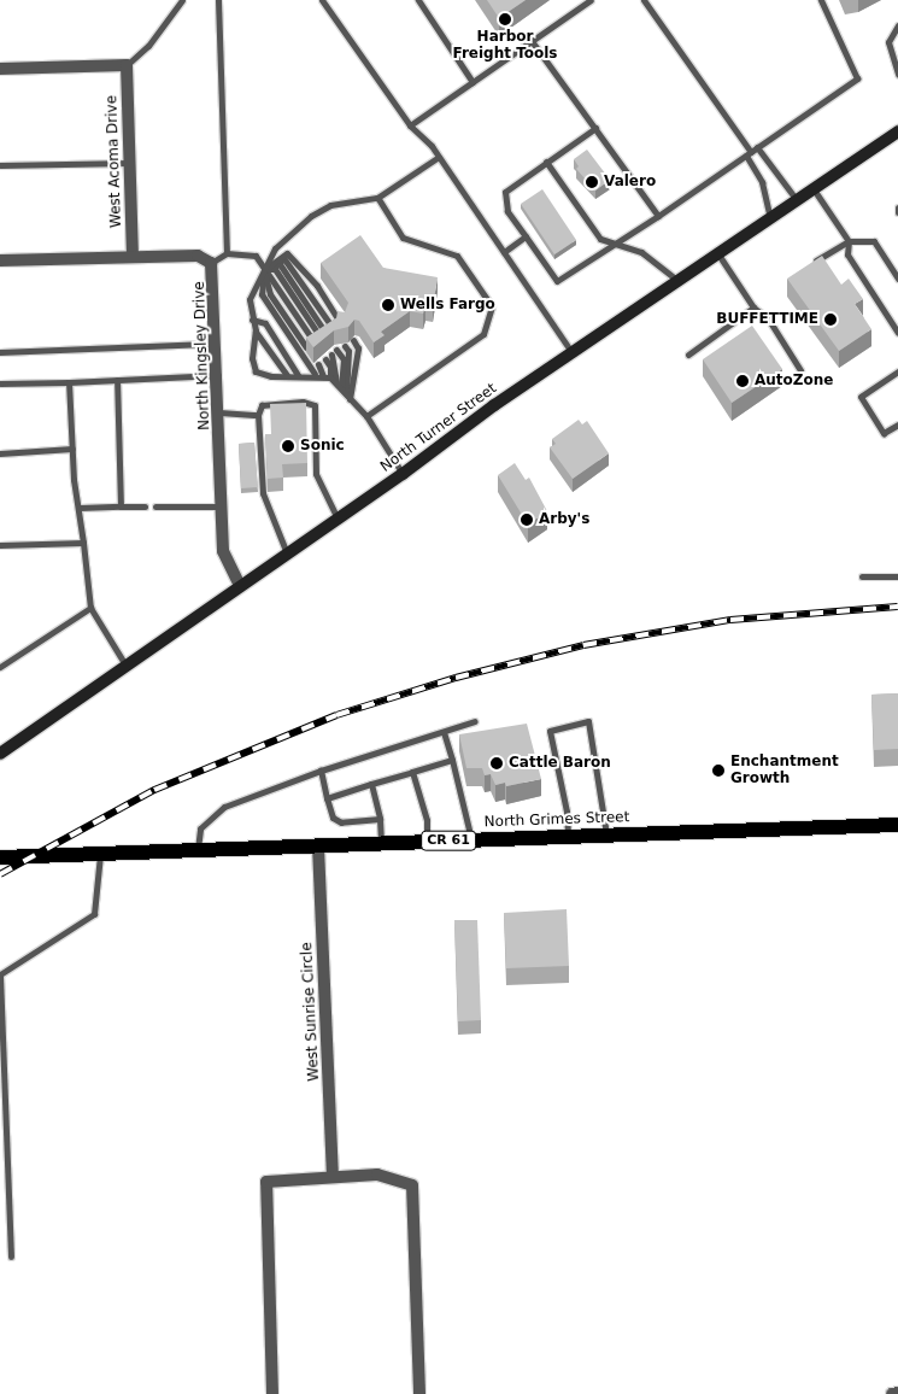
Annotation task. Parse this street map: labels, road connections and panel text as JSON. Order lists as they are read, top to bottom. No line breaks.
{"streets":{"main road":["North Turner Street","North Grimes Street","CR 61"],"street":["West Acoma Drive","North Kingsley Drive","West Sunrise Circle"]},"crossings":[["West Acoma Drive","North Kingsley Drive"],["North Kingsley Drive","North Turner Street"],["North Grimes Street","West Sunrise Circle"]],"places":["Harbor Freight Tools","Valero","Wells Fargo","BUFFETTIME","AutoZone","Sonic","Arby's","Cattle Baron","Enchantment Growth"]}
